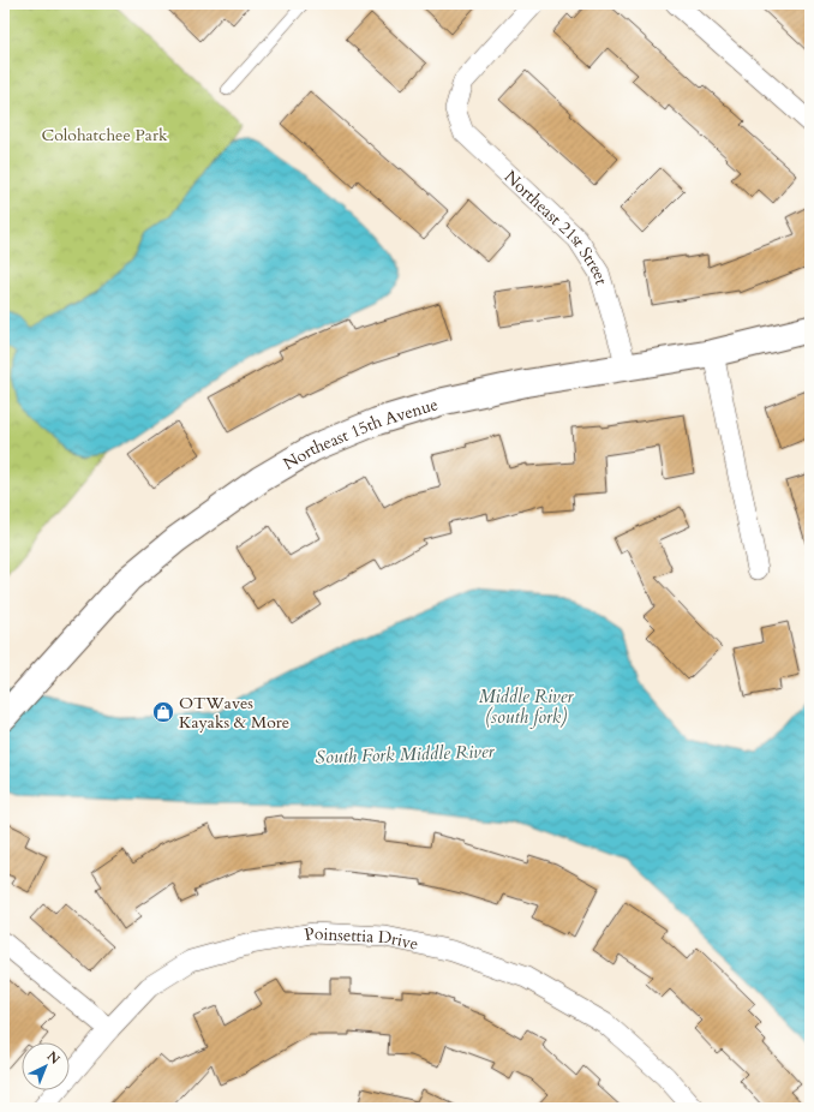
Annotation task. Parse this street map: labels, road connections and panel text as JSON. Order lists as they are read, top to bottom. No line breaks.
{"streets":{"street":["Northeast 21st Street","Northeast 15th Avenue","Poinsettia Drive"]},"crossings":[["Northeast 21st Street","Northeast 15th Avenue"]],"water":["Middle River (south fork)","South Fork Middle River"],"parks":["Colohatchee Park"],"places":{"shop":["OTWaves Kayaks & More"]},"north":"top right"}
